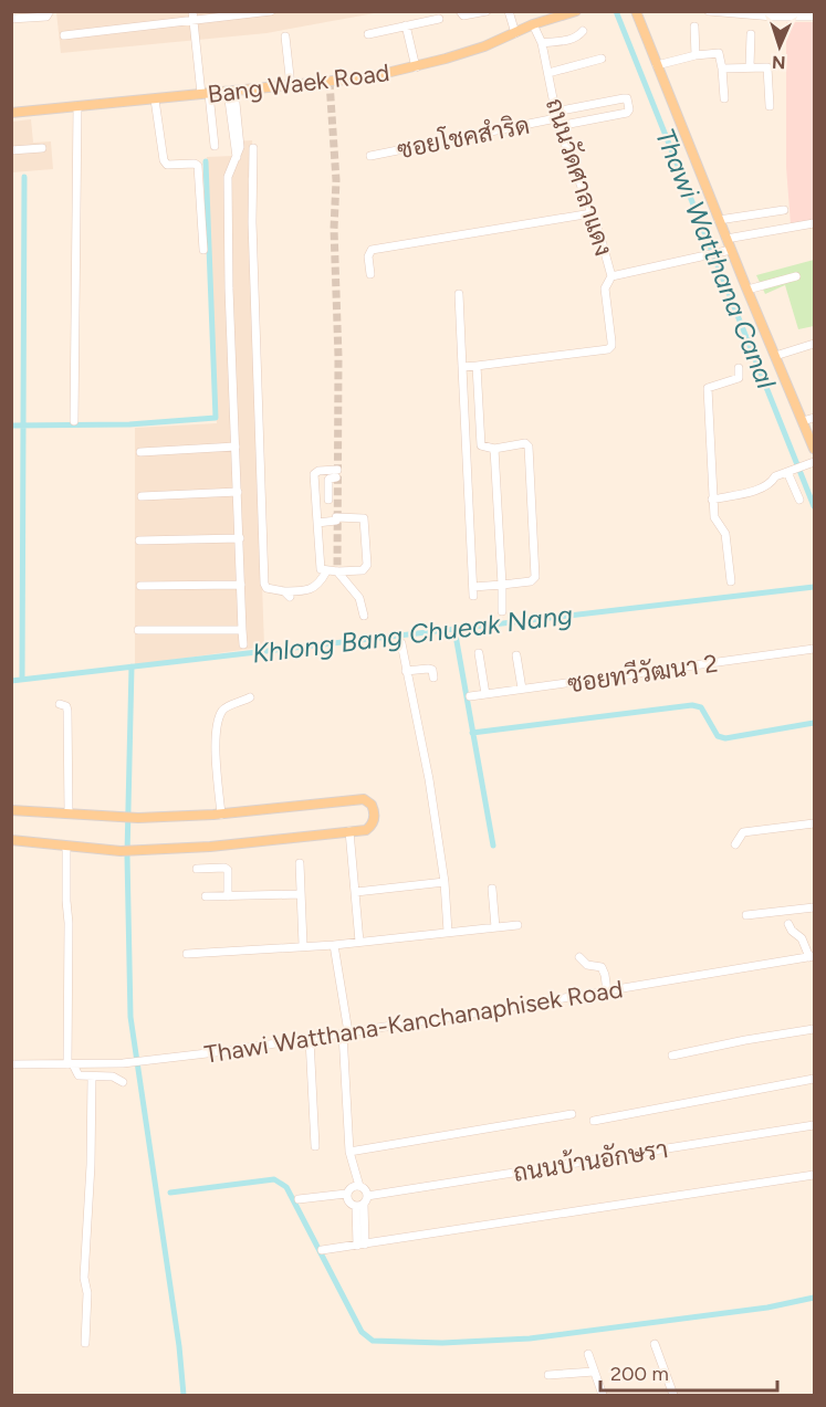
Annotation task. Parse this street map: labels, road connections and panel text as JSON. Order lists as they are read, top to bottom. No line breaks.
{"streets":{"main road":["Bang Waek Road"],"street":["ซอยโชคสำริด","ถนนวัดศาลาแดง","ซอยทวีวัฒนา 2","Thawi Watthana-Kanchanaphisek Road","ถนนบ้านอักษรา"]},"crossings":[["Bang Waek Road","ถนนวัดศาลาแดง"],["ซอยโชคสำริด","ถนนวัดศาลาแดง"]],"water":["Thawi Watthana Canal","Khlong Bang Chueak Nang"],"scale_bar":"200 m","north":"bottom"}
